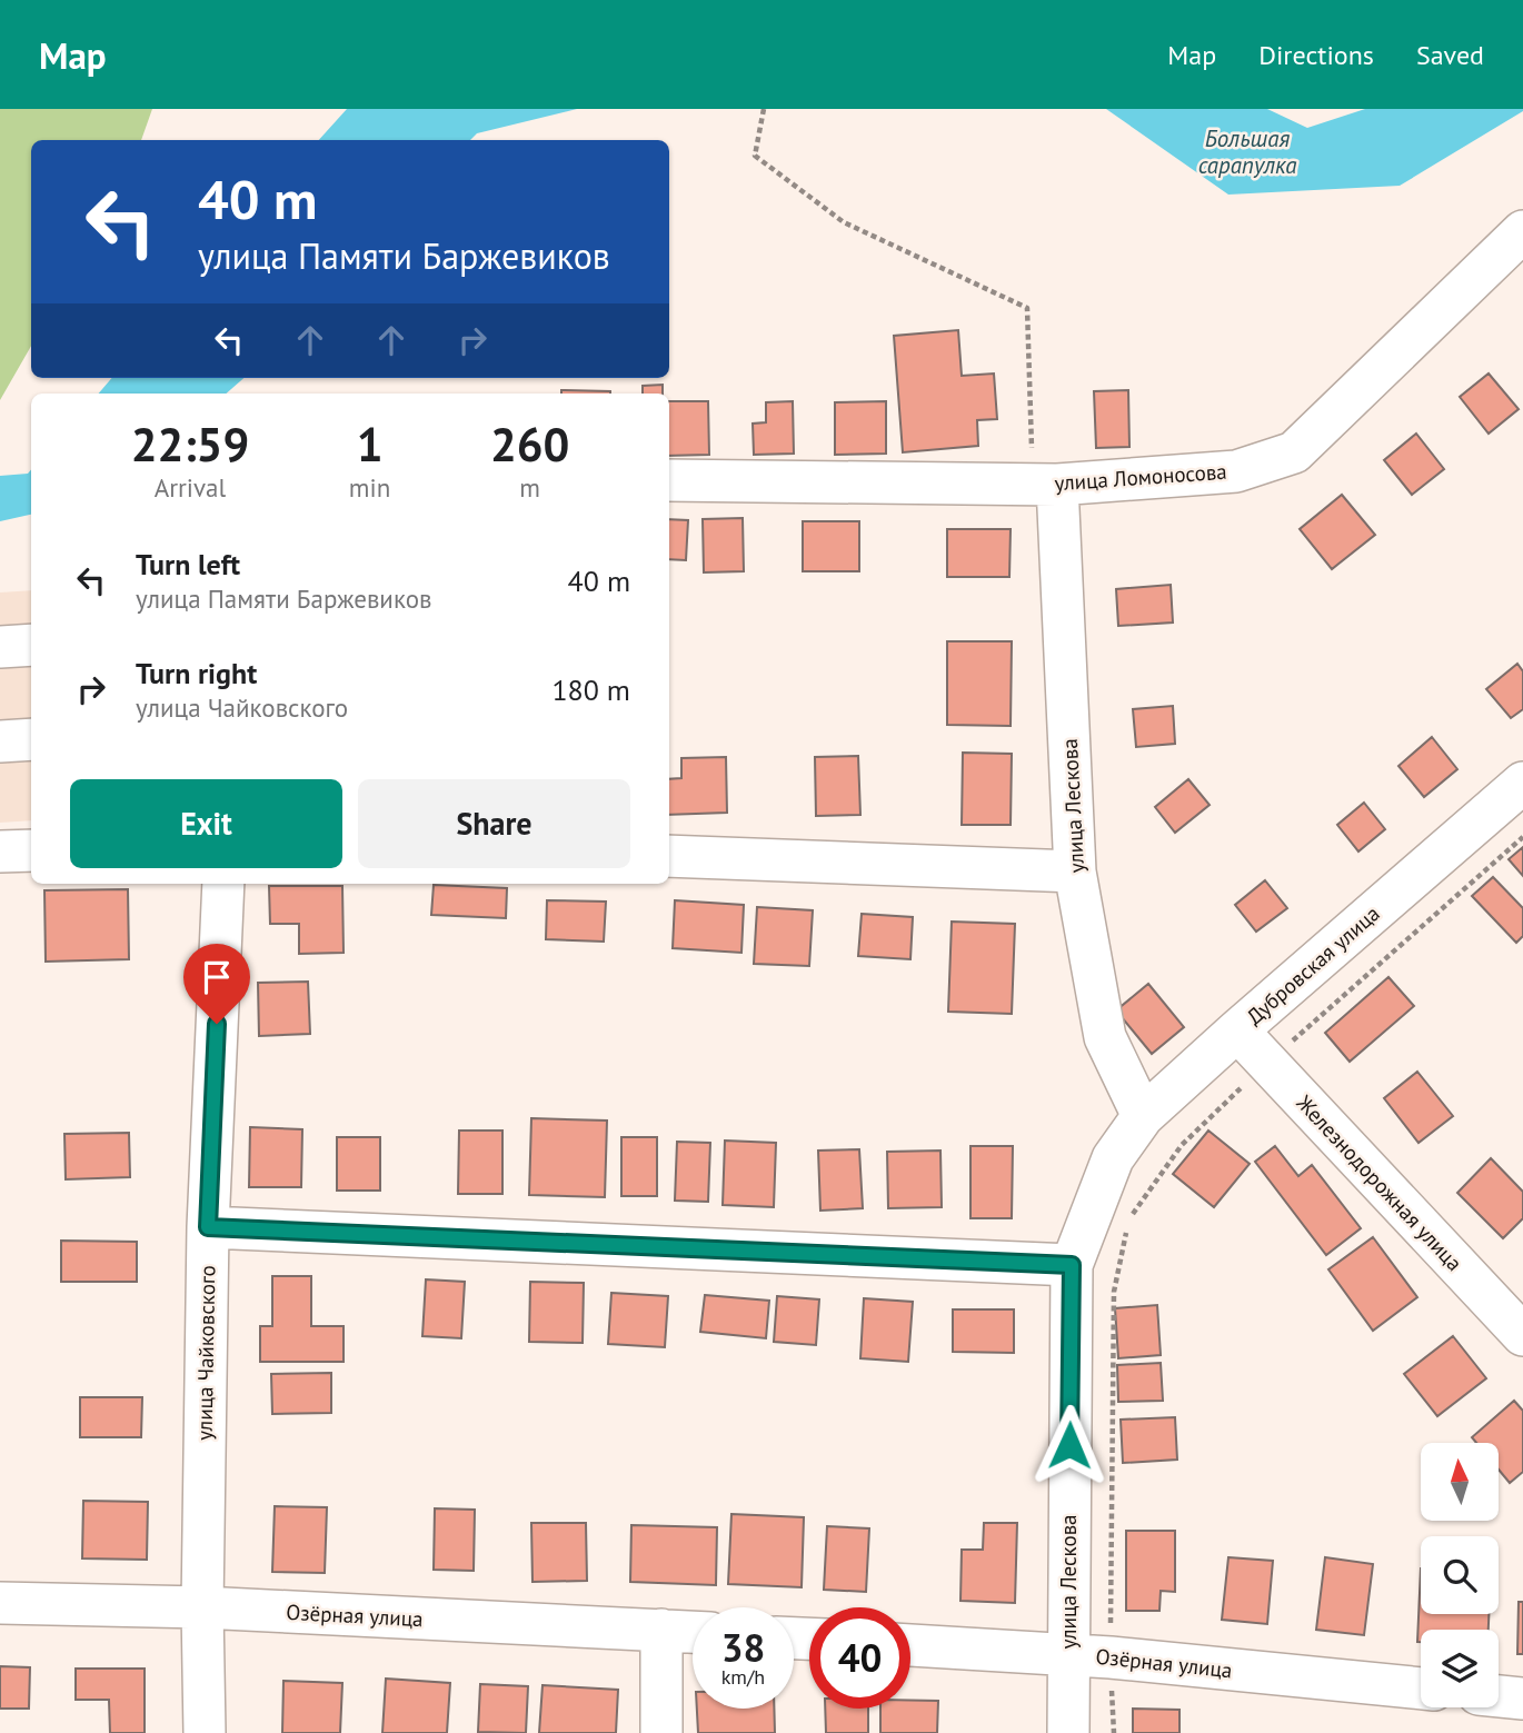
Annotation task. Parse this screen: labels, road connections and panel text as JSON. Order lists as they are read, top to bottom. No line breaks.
{"streets":{"street":["улица Ломоносова","улица Лескова","Дубровская улица","Железнодорожная улица","улица Чайковского","Озёрная улица"]},"crossings":[["улица Ломоносова","улица Лескова"],["улица Лескова","Дубровская улица"],["улица Лескова","Озёрная улица"],["Дубровская улица","Железнодорожная улица"],["улица Чайковского","Озёрная улица"]],"water":["Большая сарапулка"],"north":"top","page":{"header":"Map","nav":["Map","Directions","Saved"],"turn":["40 m","улица Памяти Баржевиков"],"eta":["22:59","Arrival","1","min","260","m"],"list":[{"name":"Turn left","note":"улица Памяти Баржевиков","value":"40 m"},{"name":"Turn right","note":"улица Чайковского","value":"180 m"}],"buttons":["Exit","Share"],"speed":"38 km/h","limit":"40"}}
